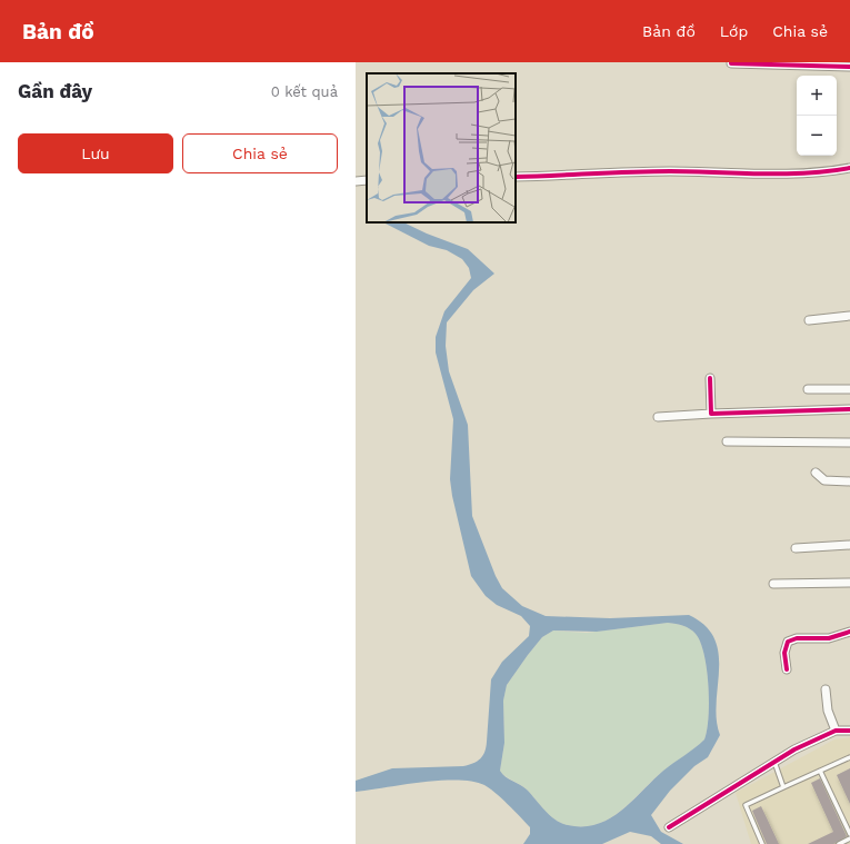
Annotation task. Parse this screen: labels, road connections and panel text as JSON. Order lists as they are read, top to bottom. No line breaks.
{"page":{"header":"Bản đồ","nav":["Bản đồ","Lớp","Chia sẻ"],"heading":["Gần đây","0 kết quả"],"map_buttons":["+","−"],"buttons":["Lưu","Chia sẻ"]}}
